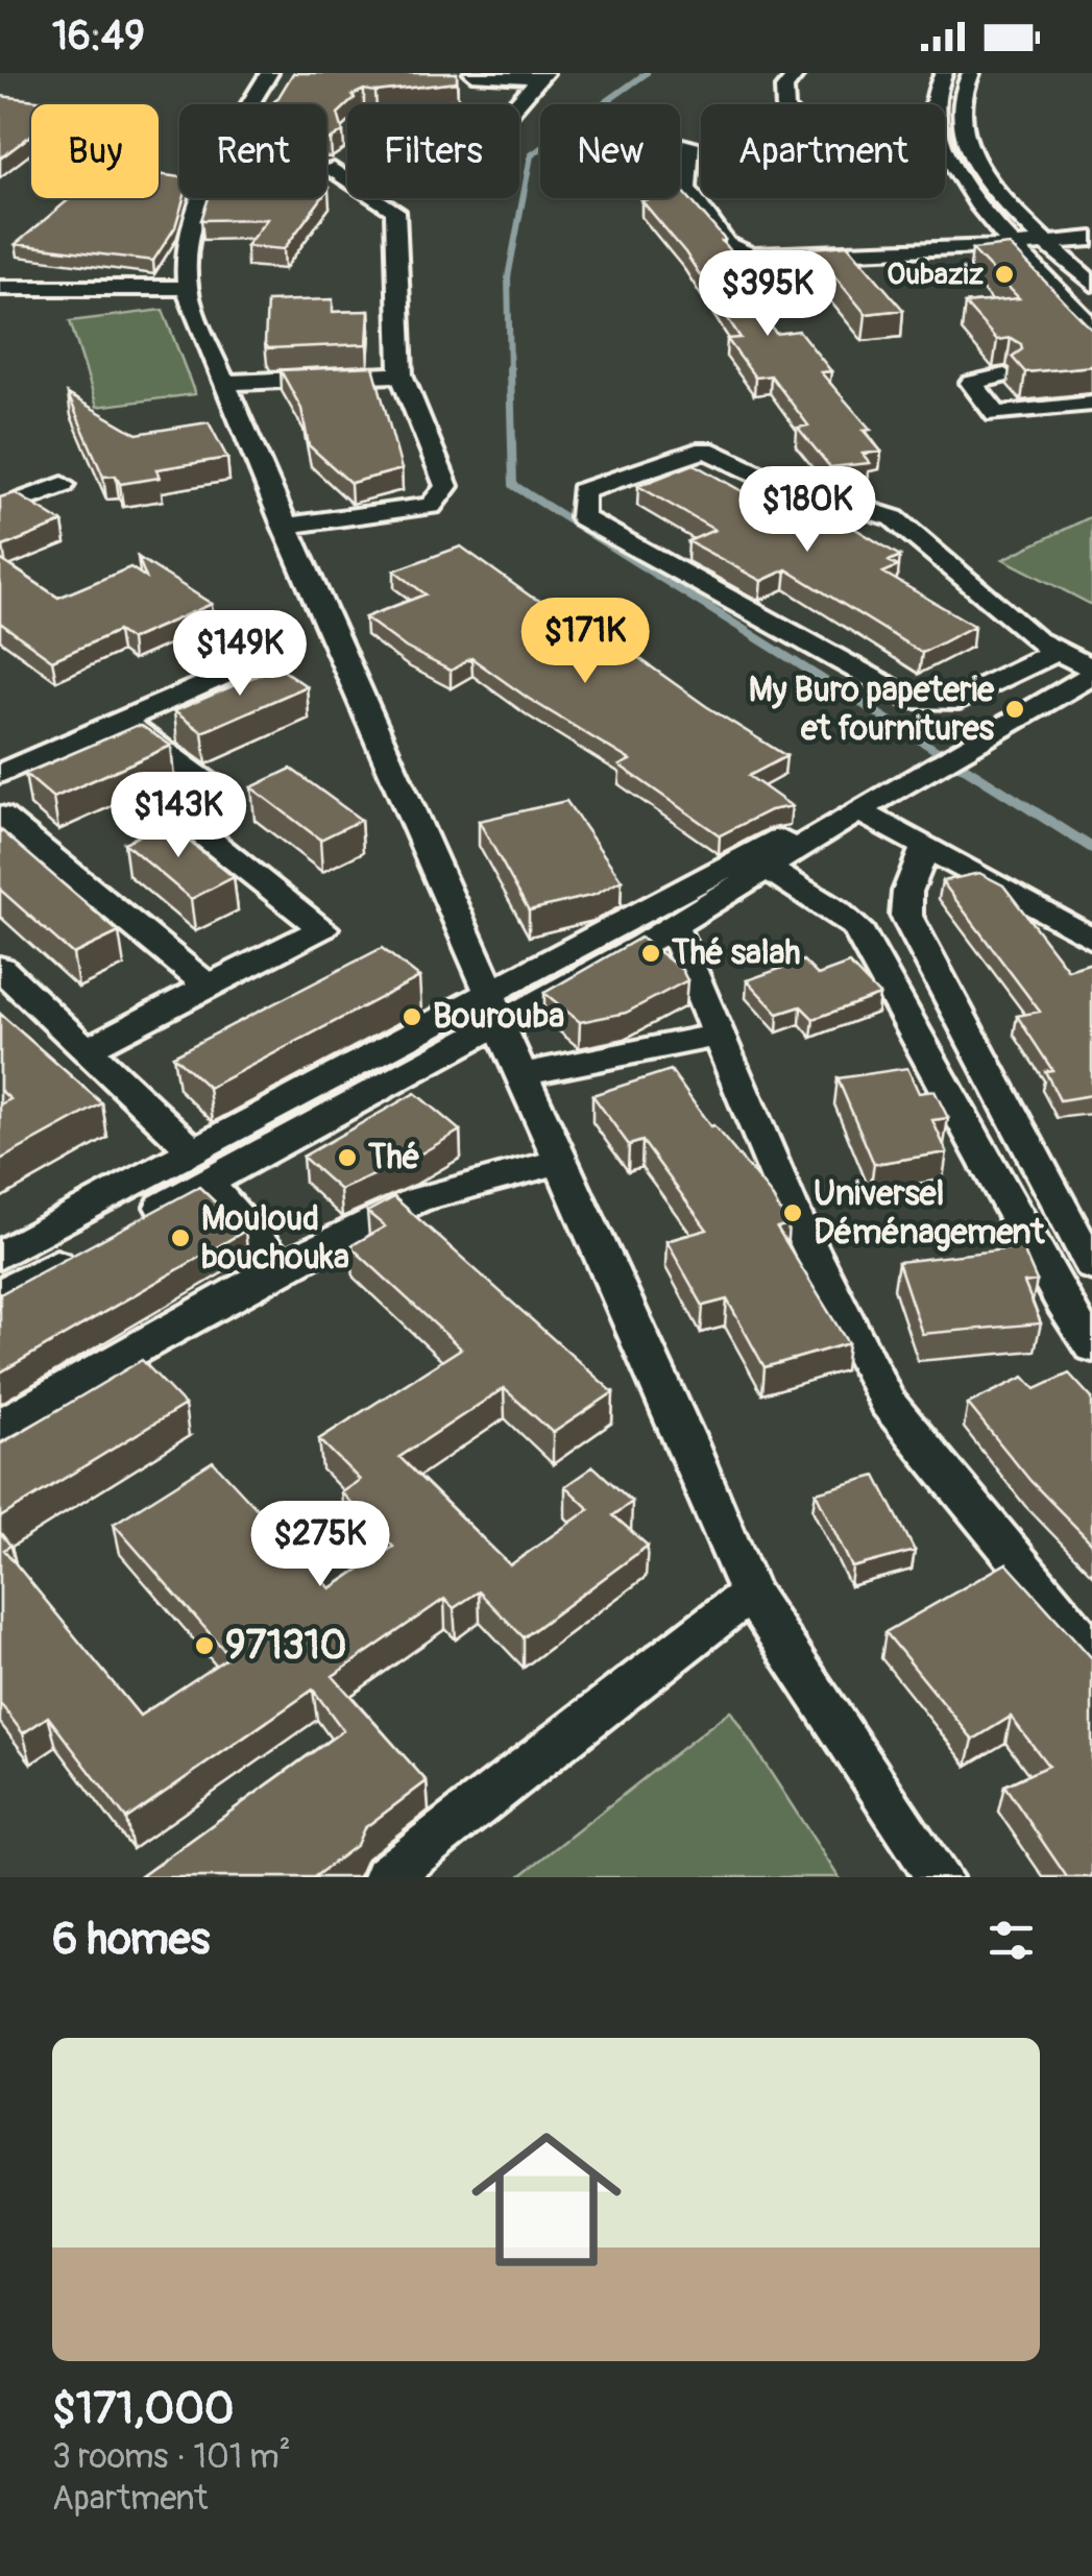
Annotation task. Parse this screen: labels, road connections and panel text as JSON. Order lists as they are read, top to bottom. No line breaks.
{"places":["Oubaziz","My Buro papeterie et fournitures","Thé salah","Bourouba","Thé","Universel Déménagement","Mouloud bouchouka","971310"],"page":{"status":"16:49","chip":["Buy","Rent","Filters","New","Apartment"],"price":["$395K","$180K","$171K","$149K","$143K","$275K"],"heading":"6 homes","list":[{"name":"$171,000","note":"3 rooms · 101 m² · Apartment"}]}}
